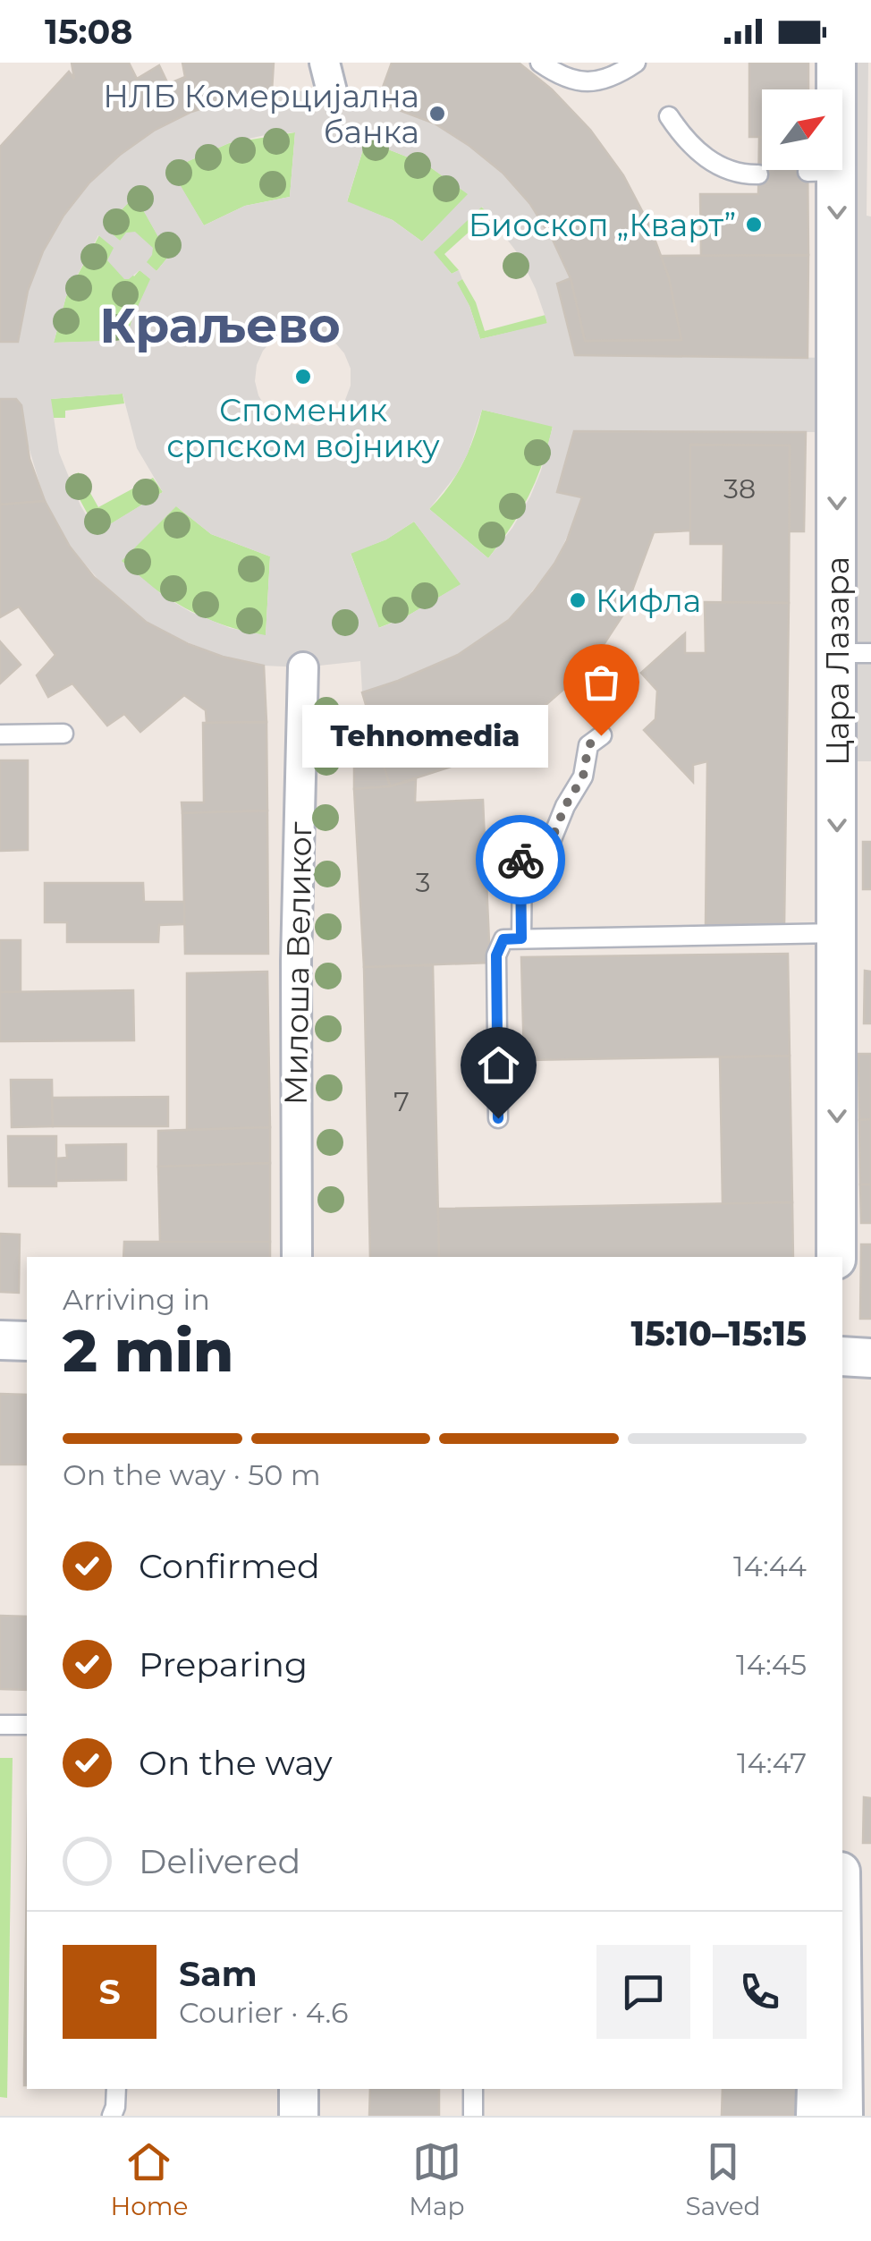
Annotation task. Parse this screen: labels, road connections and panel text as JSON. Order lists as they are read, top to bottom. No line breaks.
{"streets":{"street":["Цара Лазара","Милоша Великог"]},"one_way":["Цара Лазара"],"districts":["Краљево"],"places":["НЛБ Комерцијална банка","Биоскоп „Кварт”","Споменик српском војнику","Кифла","Tehnomedia"],"house_numbers":["38","3","7"],"north":"top right","page":{"status":"15:08","bubble":"Tehnomedia","heading":["2 min","Arriving in","15:10–15:15"],"panel":["Sam","Courier · 4.6"],"bar":"On the way · 50 m","list":[["Confirmed","14:44"],["Preparing","14:45"],["On the way","14:47"],"Delivered"],"round":"S","tabs":["Home","Map","Saved"]}}
